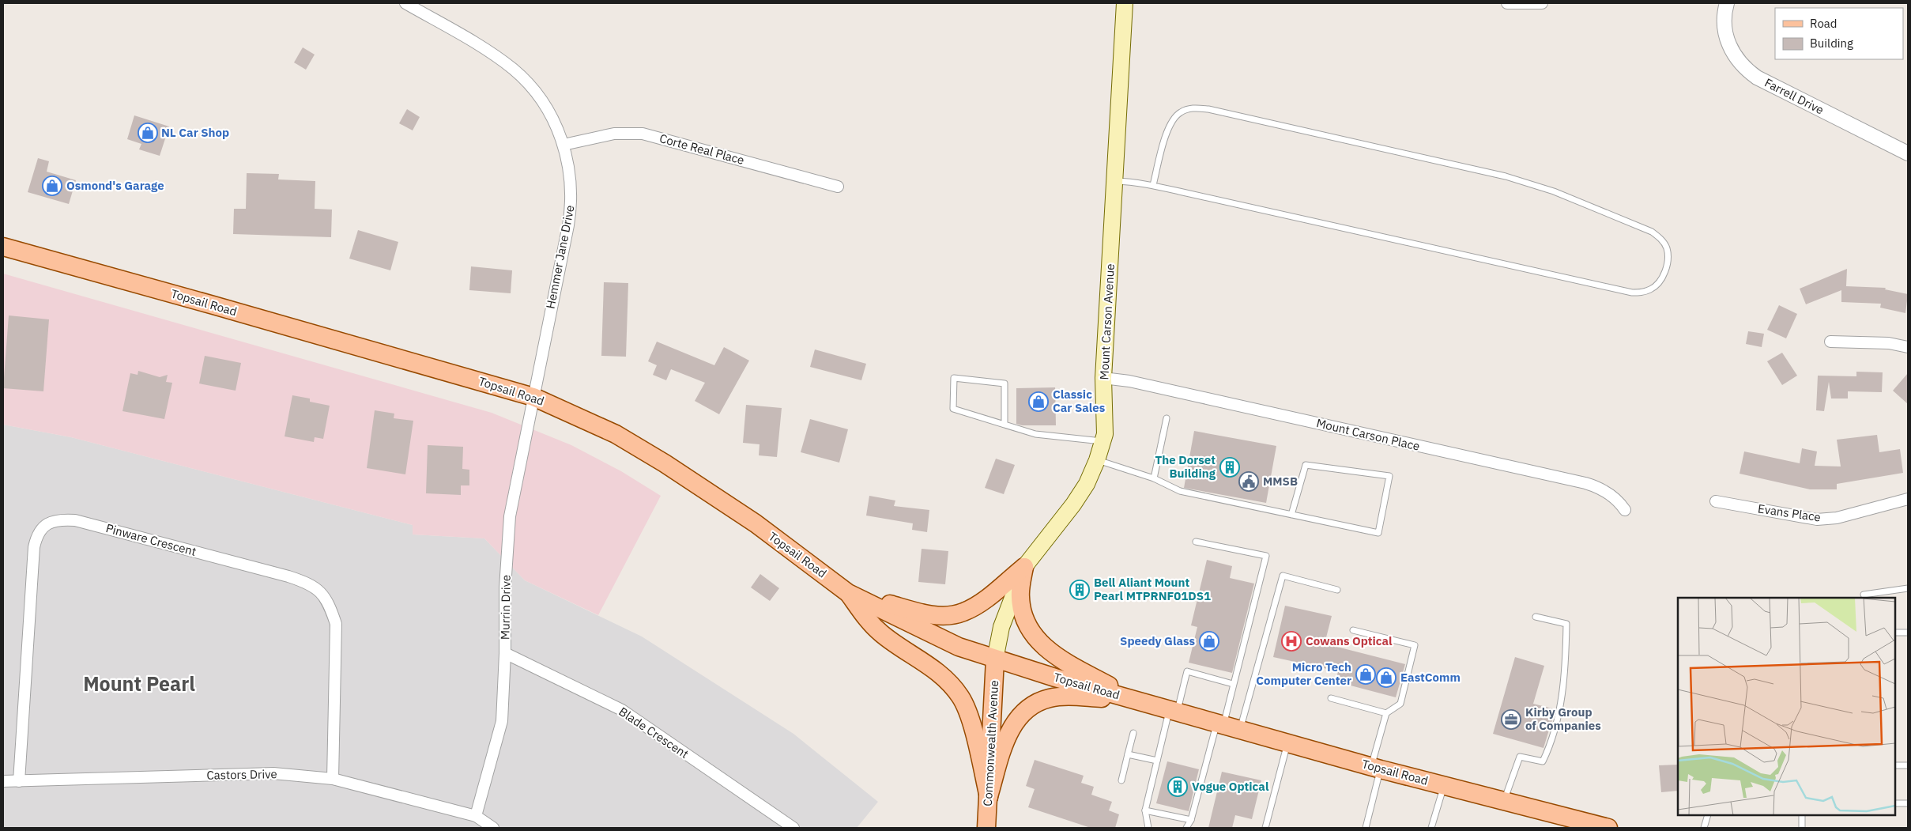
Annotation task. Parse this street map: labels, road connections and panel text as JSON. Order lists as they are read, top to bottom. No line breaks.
{"streets":{"main road":["Topsail Road","Mount Carson Avenue","Commonwealth Avenue"],"street":["Farrell Drive","Corte Real Place","Hemmer Jane Drive","Mount Carson Place","Evans Place","Pinware Crescent","Murrin Drive","Blade Crescent","Castors Drive"]},"crossings":[["Corte Real Place","Hemmer Jane Drive"],["Hemmer Jane Drive","Topsail Road"],["Hemmer Jane Drive","Murrin Drive"],["Topsail Road","Mount Carson Avenue"],["Topsail Road","Murrin Drive"],["Topsail Road","Commonwealth Avenue"],["Mount Carson Avenue","Mount Carson Place"],["Mount Carson Avenue","Commonwealth Avenue"],["Pinware Crescent","Castors Drive"],["Murrin Drive","Blade Crescent"],["Murrin Drive","Castors Drive"]],"districts":["Mount Pearl"],"places":{"shop":["NL Car Shop","Osmond's Garage","Classic Car Sales","Speedy Glass","Micro Tech Computer Center","EastComm"],"building":["The Dorset Building","Bell Aliant Mount Pearl MTPRNF01DS1","Vogue Optical"],"public building":["MMSB"],"hospital":["Cowans Optical"],"office":["Kirby Group of Companies"]},"legend":["Road","Building"]}
